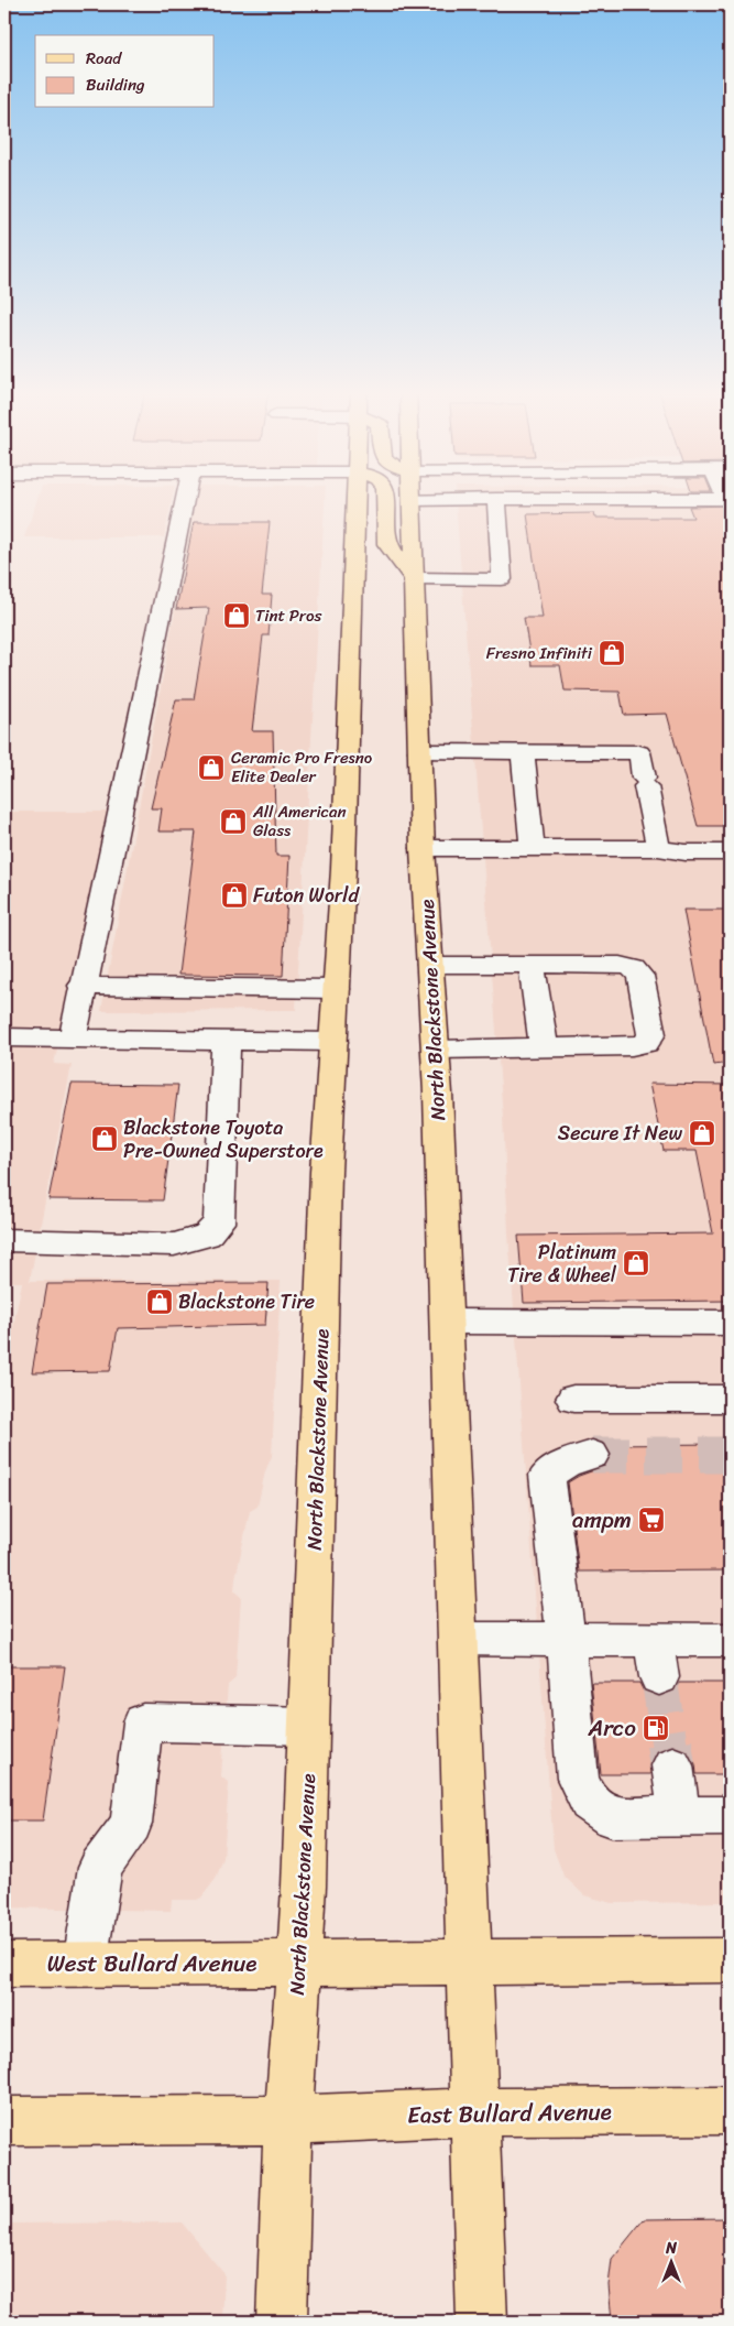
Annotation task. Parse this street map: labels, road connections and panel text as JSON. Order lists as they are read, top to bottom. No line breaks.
{"streets":{"main road":["North Blackstone Avenue","West Bullard Avenue","East Bullard Avenue"]},"crossings":[["North Blackstone Avenue","West Bullard Avenue"],["North Blackstone Avenue","East Bullard Avenue"]],"places":{"shop":["Tint Pros","Fresno Infiniti","Ceramic Pro Fresno Elite Dealer","All American Glass","Futon World","Secure It New","Blackstone Toyota Pre-Owned Superstore","Platinum Tire & Wheel","Blackstone Tire"],"supermarket":["ampm"],"fuel station":["Arco"]},"legend":["Road","Building"],"north":"top"}
